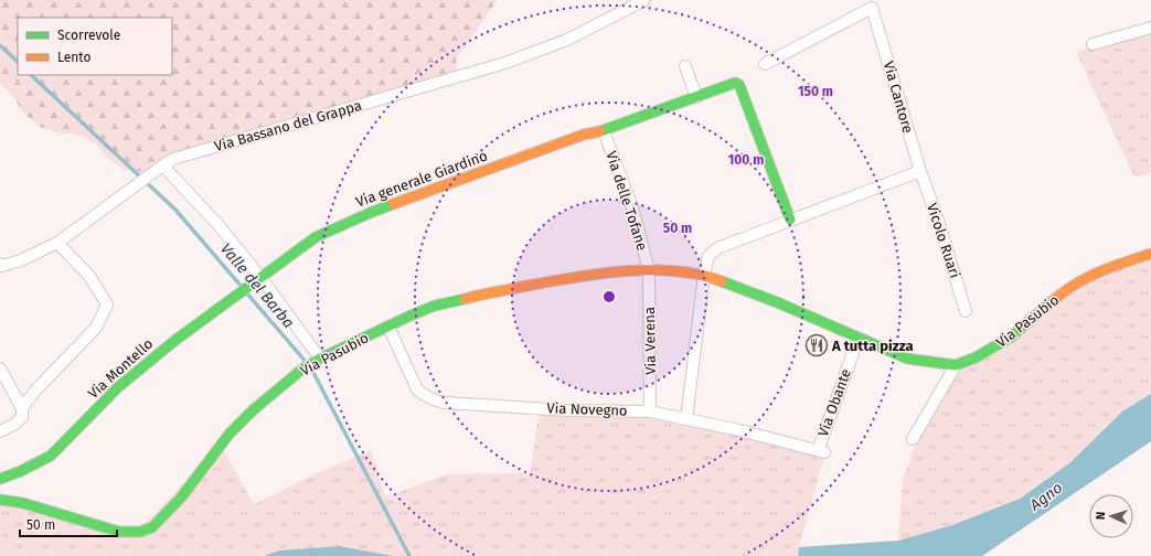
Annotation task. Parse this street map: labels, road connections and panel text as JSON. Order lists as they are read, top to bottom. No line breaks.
{"streets":{"main road":["Via generale Giardino","Via Pasubio","Via Montello"],"street":["Via Cantore","Via Bassano del Grappa","Via delle Tofane","Vicolo Ruari","Via Verena","Via Obante","Via Novegno"]},"crossings":[["Via Cantore","Vicolo Ruari"],["Via generale Giardino","Via delle Tofane"],["Via generale Giardino","Via Montello"],["Via delle Tofane","Via Pasubio"],["Via delle Tofane","Via Verena"],["Via Pasubio","Via Verena"],["Via Pasubio","Via Obante"],["Via Pasubio","Via Novegno"],["Via Verena","Via Novegno"],["Via Obante","Via Novegno"]],"water":["Valle del Barba","Agno"],"places":{"restaurant":["A tutta pizza"]},"legend":["Scorrevole","Lento"],"scale_bar":"50 m","north":"left","rings":["150 m","100 m","50 m"]}
